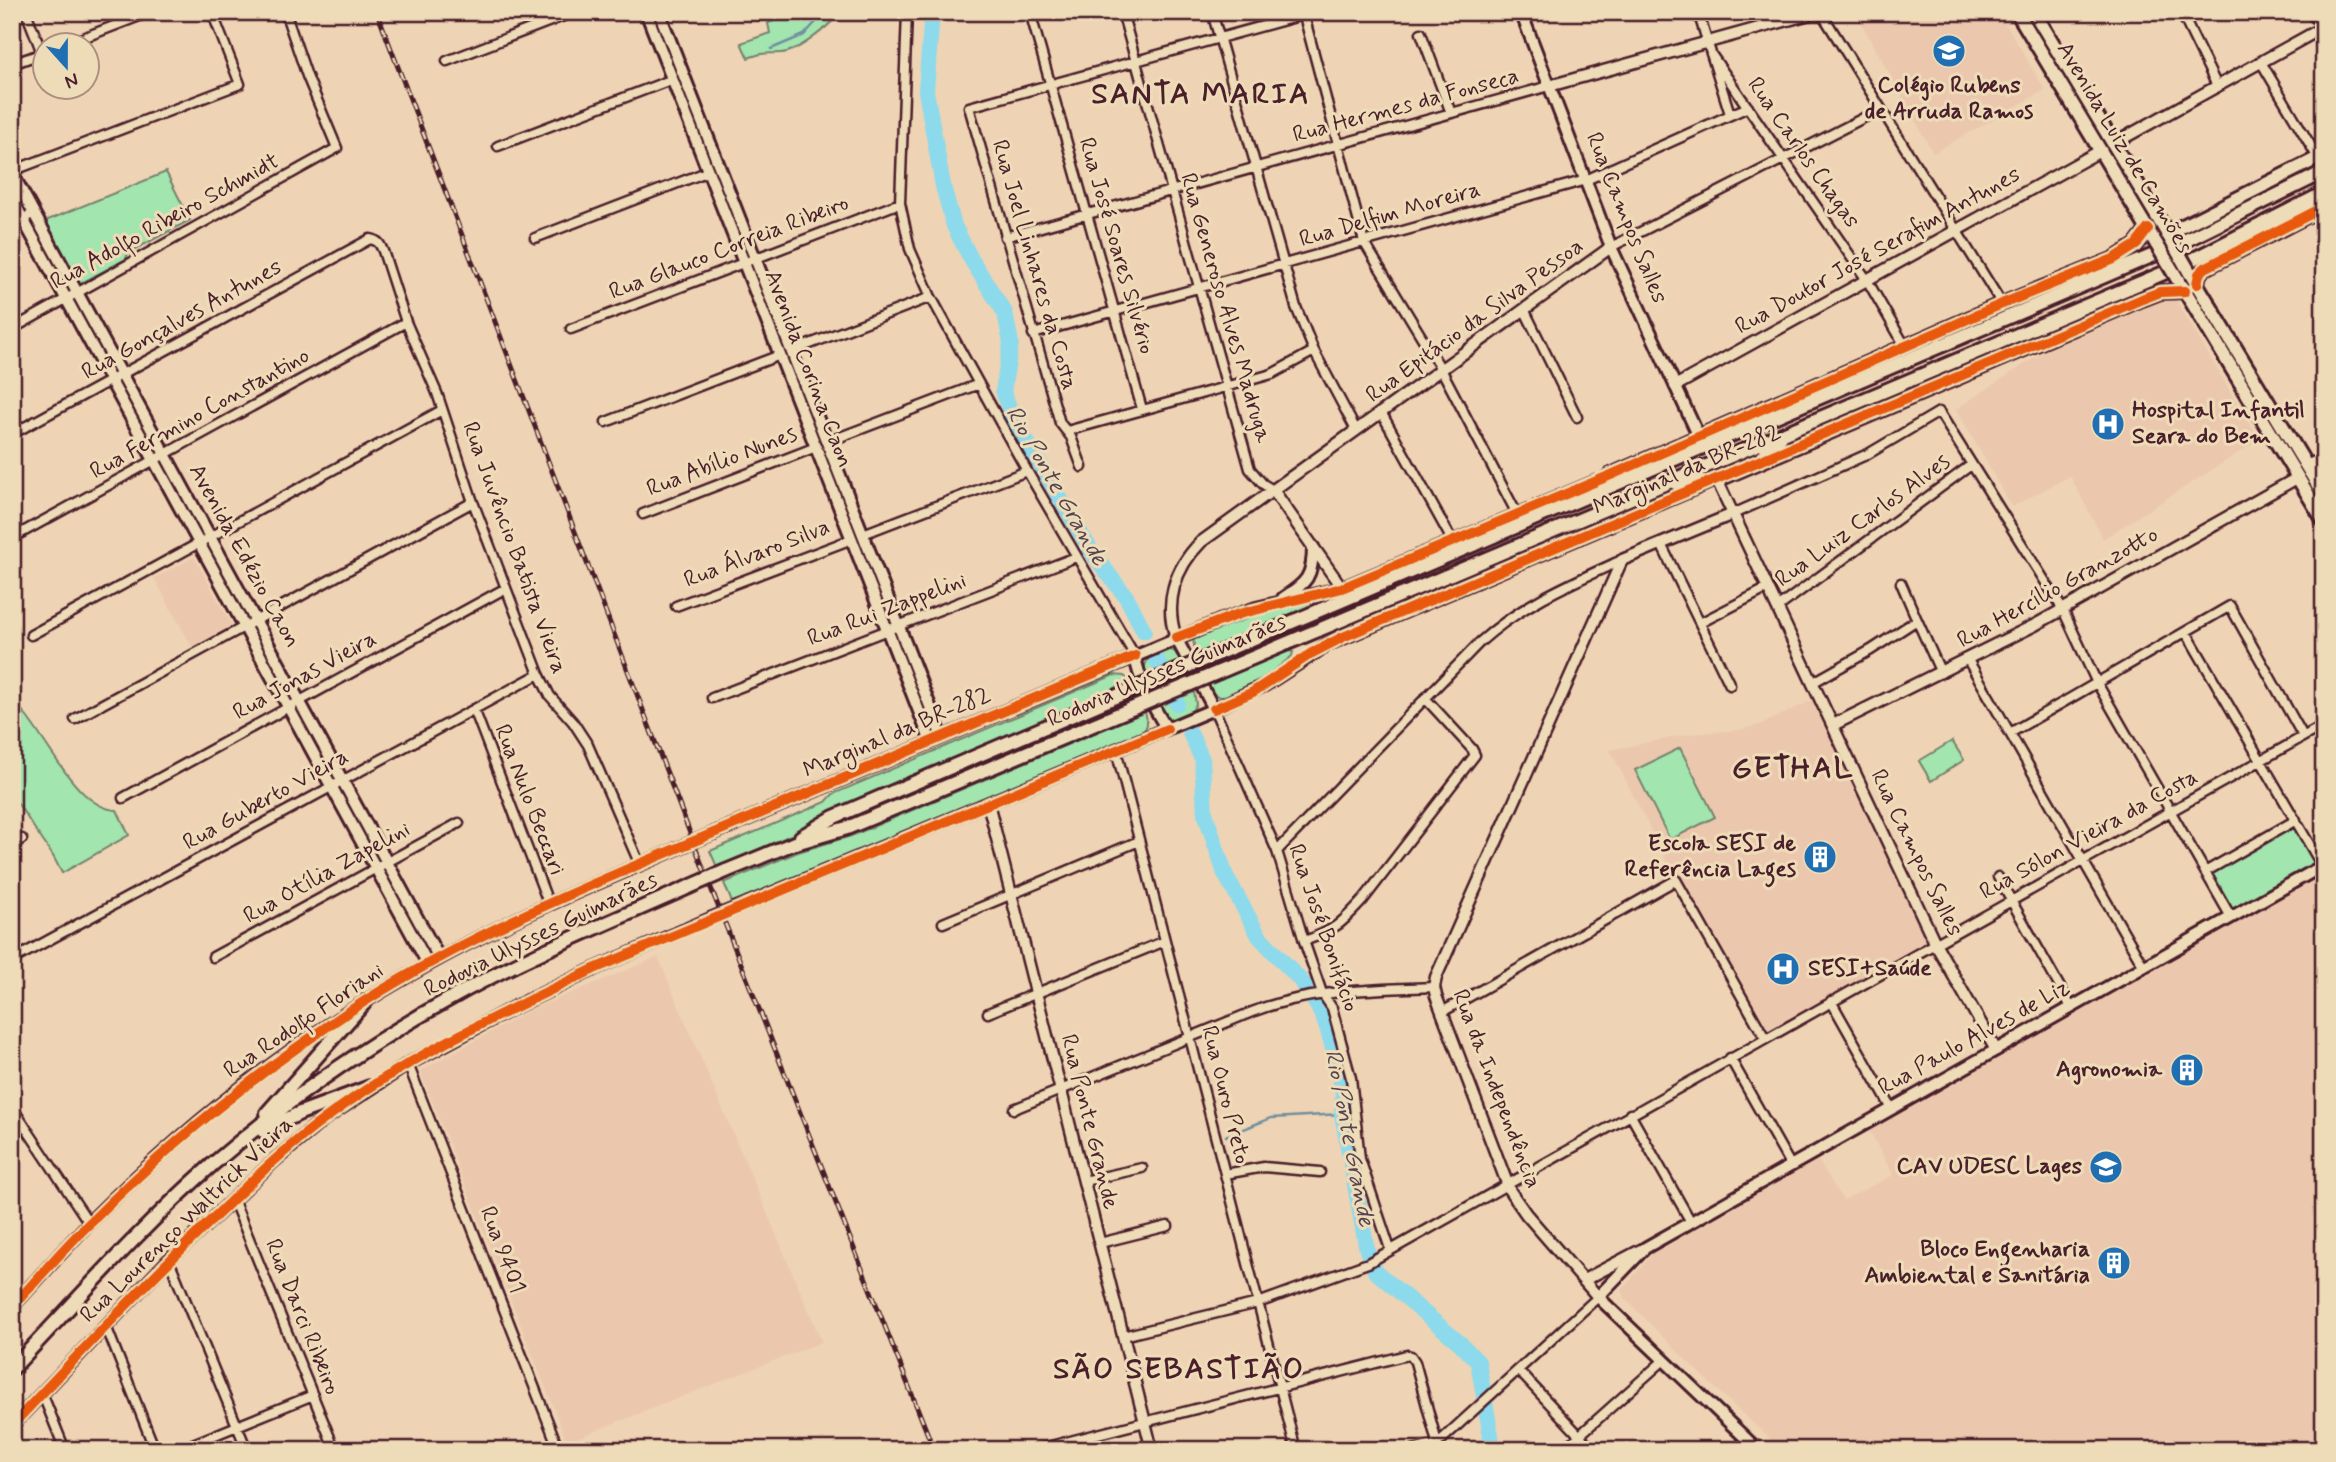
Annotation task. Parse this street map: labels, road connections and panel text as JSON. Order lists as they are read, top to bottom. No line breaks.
{"streets":{"main road":["Avenida Luiz de Camões","Rua Campos Salles","Avenida Corina Caon","Marginal da BR-282","Avenida Edézio Caon","Rodovia Ulysses Guimarães","Rua Rodolfo Floriani","Rua Paulo Alves de Liz","Rua da Independência","Rua Lourenço Waltrick Vieira"],"street":["Rua Hermes da Fonseca","Rua Carlos Chagas","Rua Delfim Moreira","Rua Adolfo Ribeiro Schmidt","Rua José Soares Silvério","Rua Glauco Correia Ribeiro","Rua Doutor José Serafim Antunes","Rua Joel Linhares da Costa","Rua Generoso Alves Madruga","Rua Gonçalves Antunes","Rua Epitácio da Silva Pessoa","Rua Fermino Constantino","Rua Abílio Nunes","Rua Luiz Carlos Alves","Rua Juvêncio Batista Vieira","Rua Álvaro Silva","Rua Hercílio Granzotto","Rua Rui Zappelini","Rua Jonas Vieira","Rua Guberto Vieira","Rua Nulo Beccari","Rua Sólon Vieira da Costa","Rua Otília Zapelini","Rua José Bonifácio","Rua Ouro Preto","Rua Ponte Grande","Rua 9401","Rua Darci Ribeiro"]},"crossings":[["Rua Hermes da Fonseca","Rua Campos Salles"],["Rua Hermes da Fonseca","Rua José Soares Silvério"],["Rua Hermes da Fonseca","Rua Joel Linhares da Costa"],["Rua Hermes da Fonseca","Rua Generoso Alves Madruga"],["Avenida Luiz de Camões","Rua Doutor José Serafim Antunes"],["Avenida Luiz de Camões","Marginal da BR-282"],["Avenida Luiz de Camões","Rua Hercílio Granzotto"],["Rua Carlos Chagas","Rua Delfim Moreira"],["Rua Carlos Chagas","Rua Doutor José Serafim Antunes"],["Rua Carlos Chagas","Rua Epitácio da Silva Pessoa"],["Rua Carlos Chagas","Marginal da BR-282"],["Rua Delfim Moreira","Rua Campos Salles"],["Rua Delfim Moreira","Rua José Soares Silvério"],["Rua Delfim Moreira","Rua Joel Linhares da Costa"],["Rua Delfim Moreira","Rua Generoso Alves Madruga"],["Rua Campos Salles","Rua Doutor José Serafim Antunes"],["Rua Campos Salles","Rua Epitácio da Silva Pessoa"],["Rua Campos Salles","Marginal da BR-282"],["Rua Campos Salles","Rua Luiz Carlos Alves"],["Rua Campos Salles","Rua Hercílio Granzotto"],["Rua Campos Salles","Rua Sólon Vieira da Costa"],["Rua Campos Salles","Rua Paulo Alves de Liz"],["Rua Adolfo Ribeiro Schmidt","Avenida Edézio Caon"],["Rua José Soares Silvério","Rua Joel Linhares da Costa"],["Rua Glauco Correia Ribeiro","Avenida Corina Caon"],["Rua Generoso Alves Madruga","Rua Epitácio da Silva Pessoa"],["Rua Generoso Alves Madruga","Marginal da BR-282"],["Rua Gonçalves Antunes","Rua Juvêncio Batista Vieira"],["Rua Gonçalves Antunes","Avenida Edézio Caon"],["Rua Epitácio da Silva Pessoa","Marginal da BR-282"],["Avenida Corina Caon","Rua Abílio Nunes"],["Avenida Corina Caon","Marginal da BR-282"],["Avenida Corina Caon","Rua Álvaro Silva"],["Avenida Corina Caon","Rua Rui Zappelini"],["Rua Fermino Constantino","Rua Juvêncio Batista Vieira"],["Rua Fermino Constantino","Avenida Edézio Caon"],["Marginal da BR-282","Rua José Bonifácio"],["Marginal da BR-282","Rua Rodolfo Floriani"],["Marginal da BR-282","Rua Ouro Preto"],["Marginal da BR-282","Rua Ponte Grande"],["Marginal da BR-282","Rua Lourenço Waltrick Vieira"],["Rua Juvêncio Batista Vieira","Rua Jonas Vieira"],["Rua Juvêncio Batista Vieira","Rua Guberto Vieira"],["Rua Juvêncio Batista Vieira","Rua Rodolfo Floriani"],["Avenida Edézio Caon","Rua Jonas Vieira"],["Avenida Edézio Caon","Rua Guberto Vieira"],["Avenida Edézio Caon","Rua Otília Zapelini"],["Avenida Edézio Caon","Rua Rodolfo Floriani"],["Rua Guberto Vieira","Rua Nulo Beccari"],["Rua Nulo Beccari","Rua Rodolfo Floriani"],["Rua Sólon Vieira da Costa","Rua José Bonifácio"],["Rua Sólon Vieira da Costa","Rua da Independência"],["Rua Sólon Vieira da Costa","Rua Ouro Preto"],["Rua Sólon Vieira da Costa","Rua Ponte Grande"],["Rua Paulo Alves de Liz","Rua da Independência"],["Rua Lourenço Waltrick Vieira","Rua 9401"],["Rua Lourenço Waltrick Vieira","Rua Darci Ribeiro"]],"districts":["SANTA MARIA","GETHAL","SÃO SEBASTIÃO"],"water":["Rio Ponte Grande"],"places":{"school or university":["Colégio Rubens de Arruda Ramos","CAV UDESC Lages"],"hospital":["Hospital Infantil Seara do Bem","SESI+Saúde"],"building":["Escola SESI de Referência Lages","Agronomia","Bloco Engenharia Ambiental e Sanitária"]},"north":"bottom"}
